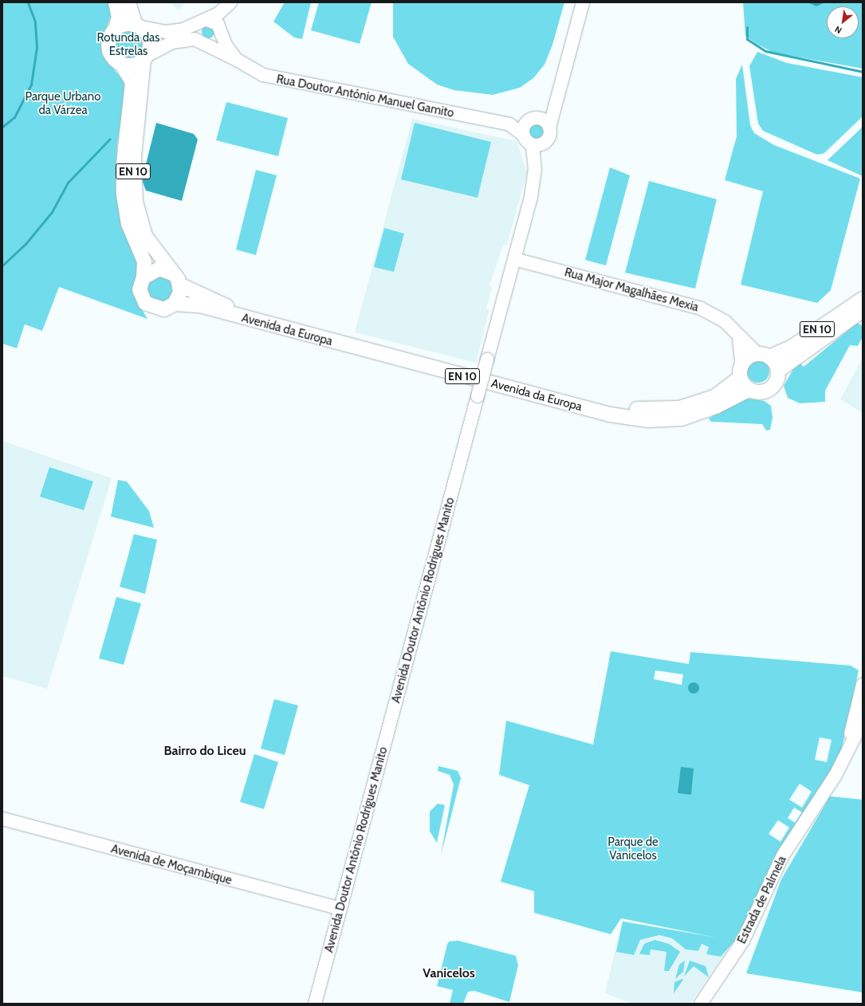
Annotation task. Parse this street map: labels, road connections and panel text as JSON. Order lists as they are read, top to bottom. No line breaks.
{"streets":{"main road":["EN 10","Avenida da Europa"],"street":["Rua Doutor António Manuel Gamito","Rua Major Magalhães Mexia","Avenida Doutor António Rodrigues Manito","Avenida de Moçambique","Estrada de Palmela"]},"crossings":[["Rua Doutor António Manuel Gamito","Avenida Doutor António Rodrigues Manito"],["EN 10","Rua Major Magalhães Mexia"],["EN 10","Avenida da Europa"],["Rua Major Magalhães Mexia","Avenida da Europa"],["Rua Major Magalhães Mexia","Avenida Doutor António Rodrigues Manito"],["Avenida Doutor António Rodrigues Manito","Avenida de Moçambique"]],"districts":["Bairro do Liceu","Vanicelos"],"parks":["Rotunda das Estrelas","Parque Urbano da Várzea","Parque de Vanicelos"],"north":"bottom left"}
